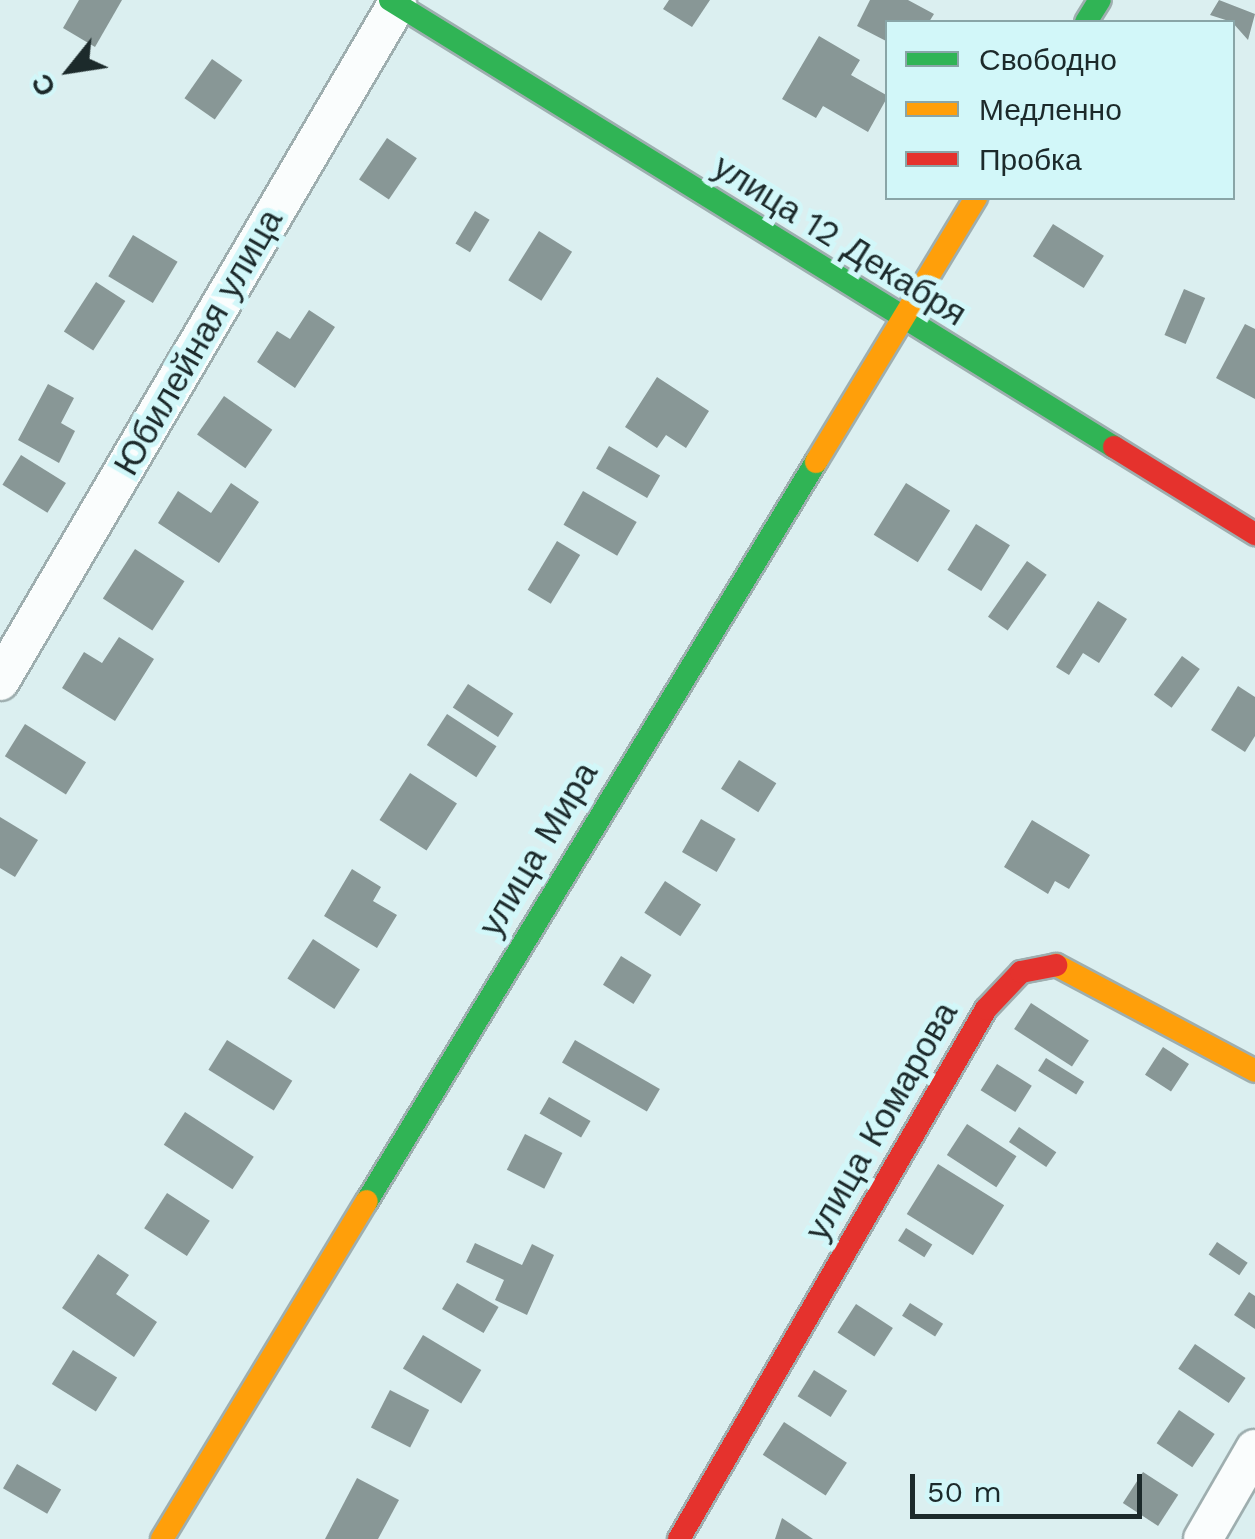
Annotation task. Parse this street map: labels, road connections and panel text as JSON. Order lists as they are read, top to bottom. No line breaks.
{"streets":{"street":["улица 12 Декабря","Юбилейная улица","улица Мира","улица Комарова"]},"crossings":[["улица 12 Декабря","Юбилейная улица"],["улица 12 Декабря","улица Мира"]],"legend":["Свободно","Медленно","Пробка"],"scale_bar":"50 m","north":"bottom left"}
